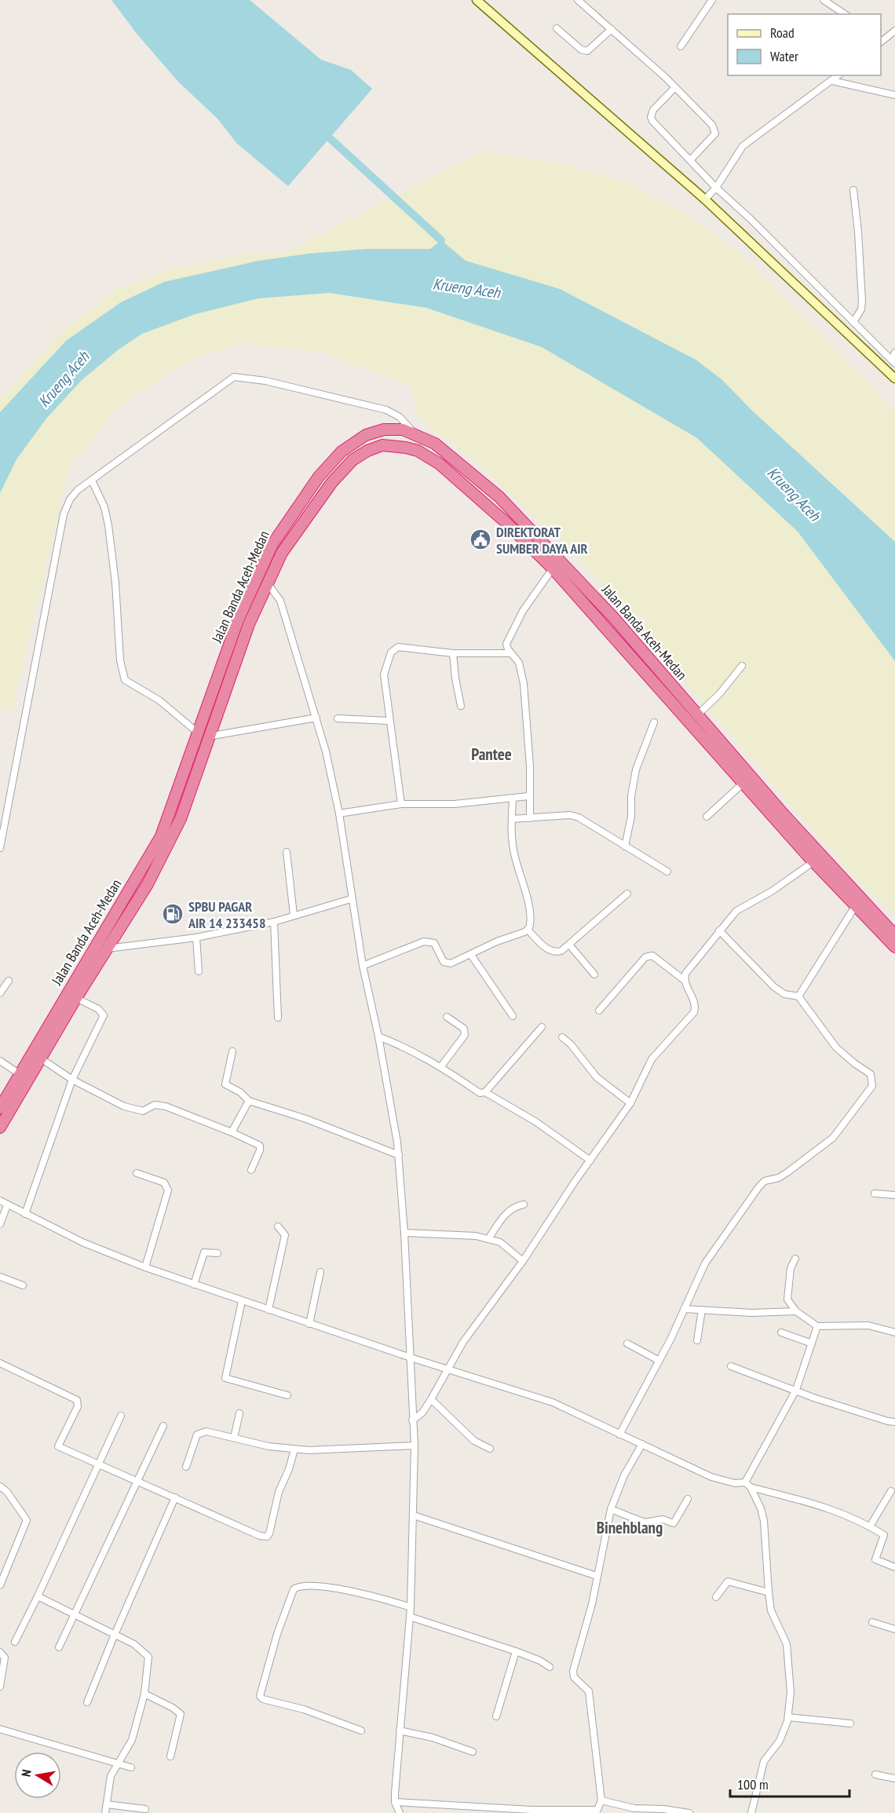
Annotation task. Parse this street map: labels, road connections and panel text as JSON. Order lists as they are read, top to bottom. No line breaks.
{"streets":{"highway":["Jalan Banda Aceh-Medan"]},"districts":["Pantee","Binehblang"],"water":["Krueng Aceh"],"places":{"public building":["DIREKTORAT SUMBER DAYA AIR"],"fuel station":["SPBU PAGAR AIR 14 233458"]},"legend":["Road","Water"],"scale_bar":"100 m","north":"left"}
